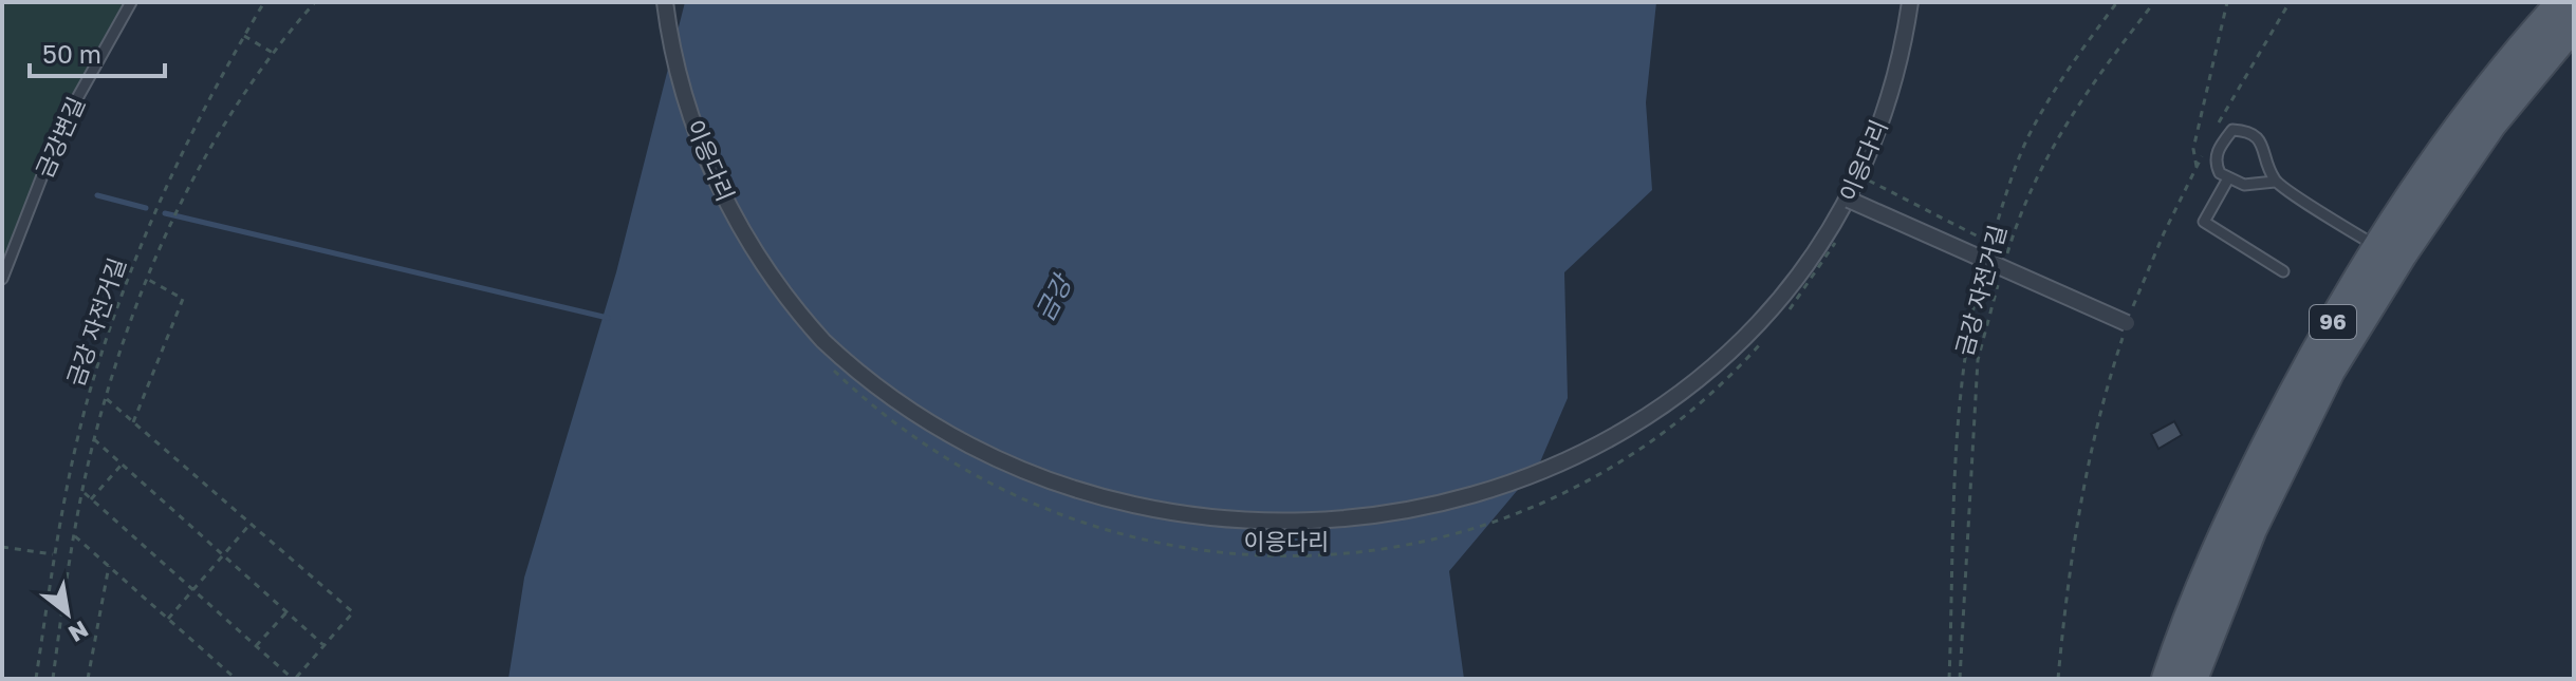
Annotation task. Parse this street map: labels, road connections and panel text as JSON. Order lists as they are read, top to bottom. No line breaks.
{"streets":{"main road":["96"],"street":["이응다리"],"lane":["금강변길"],"path":["금강 자전거길"]},"water":["금강"],"scale_bar":"50 m","north":"bottom right"}
